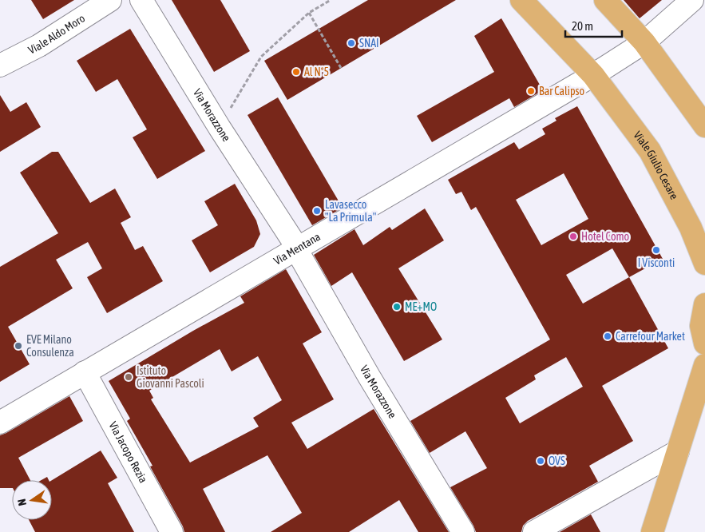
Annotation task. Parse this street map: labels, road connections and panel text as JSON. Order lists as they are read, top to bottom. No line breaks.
{"streets":{"main road":["Viale Giulio Cesare"],"street":["Viale Aldo Moro","Via Morazzone","Via Mentana","Via Jacopo Rezia"]},"crossings":[["Via Morazzone","Via Mentana"],["Viale Giulio Cesare","Via Mentana"],["Via Mentana","Via Jacopo Rezia"]],"places":["SNAI","Al N°5","Bar Calipso","Lavasecco \"La Primula\"","Hotel Como","I Visconti","ME+MO","Carrefour Market","EVE Milano Consulenza","Istituto Giovanni Pascoli","OVS"],"scale_bar":"20 m","north":"left"}
